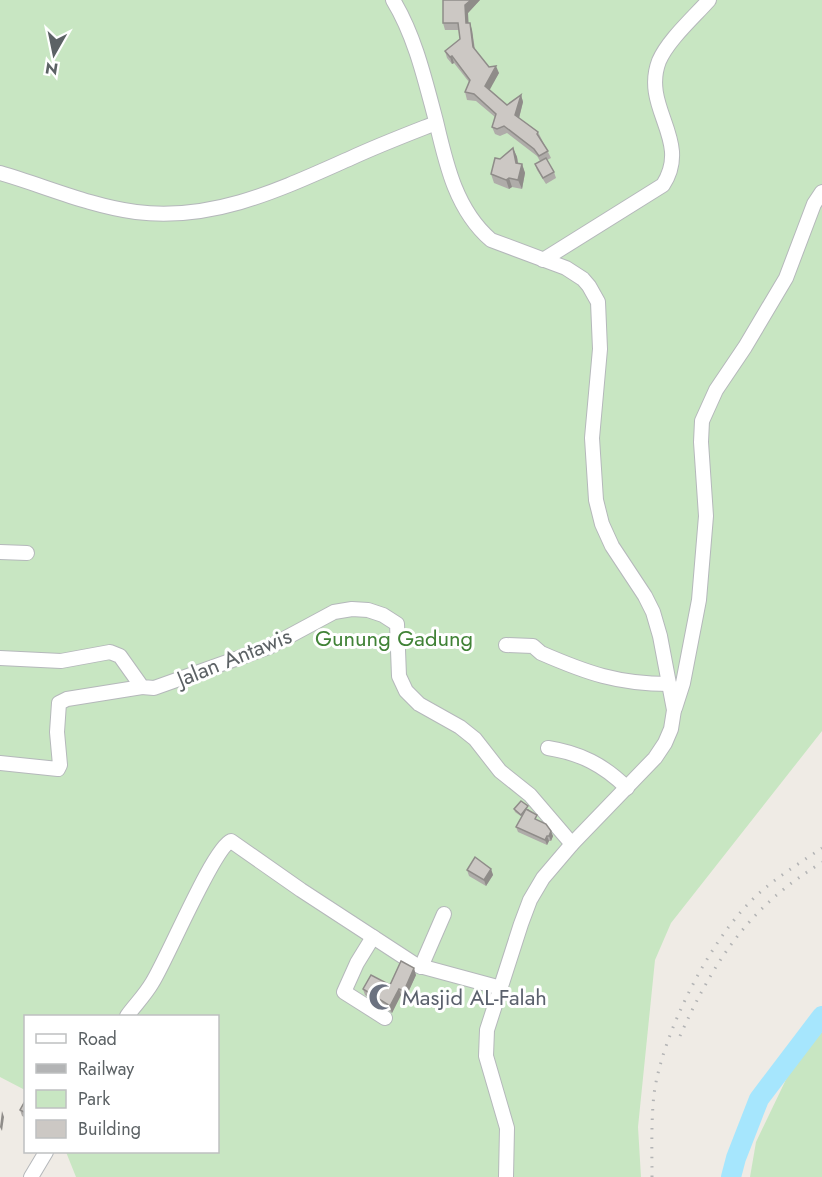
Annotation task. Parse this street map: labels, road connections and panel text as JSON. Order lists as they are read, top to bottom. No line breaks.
{"streets":{"street":["Jalan Antawis"]},"parks":["Gunung Gadung"],"places":{"mosque":["Masjid AL-Falah"]},"legend":["Road","Railway","Park","Building"],"north":"bottom"}
